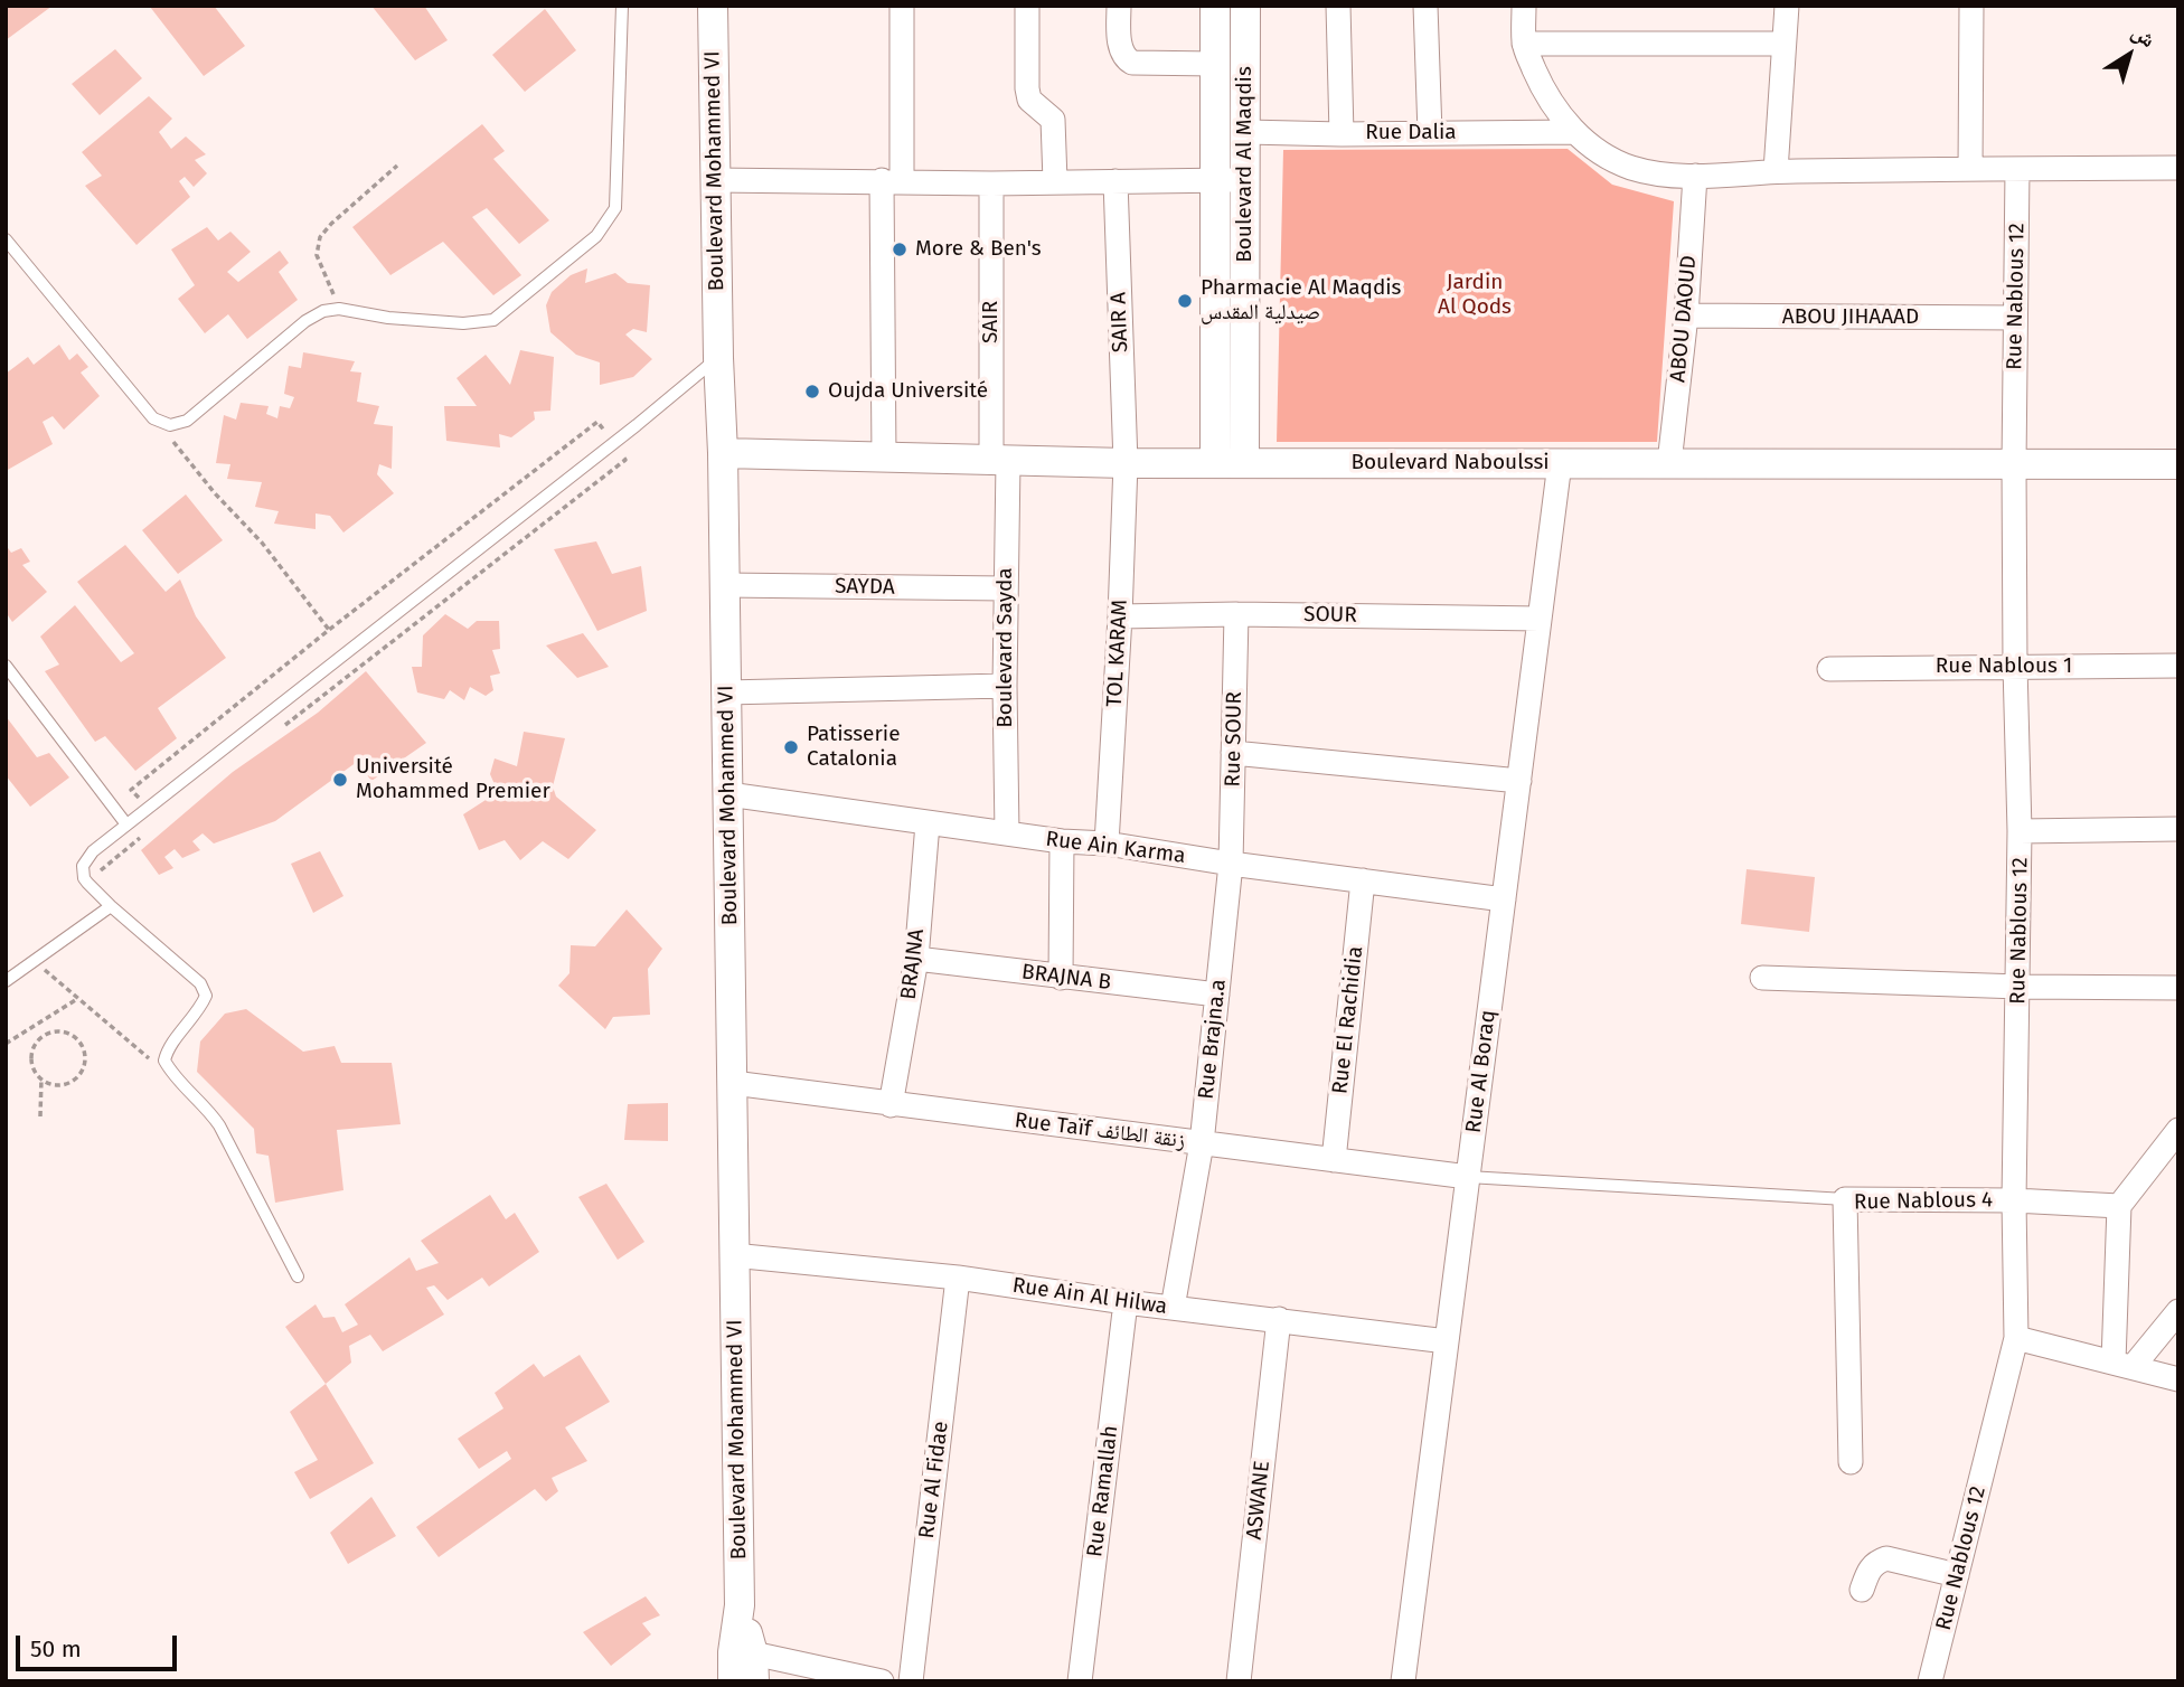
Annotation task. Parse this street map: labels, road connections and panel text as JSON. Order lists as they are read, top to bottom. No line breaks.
{"streets":{"street":["Rue Dalia","Boulevard Al Maqdis","Boulevard Mohammed VI","Rue Nablous 12","ABOU JIHAAAD","ABOU DAOUD","SAIR","SAIR A","Boulevard Naboulssi","SAYDA","SOUR","Boulevard Sayda","TOL KARAM","Rue Nablous 1","Rue SOUR","Rue Ain Karma","BRAJNA","BRAJNA B","Rue El Rachidia","Rue Brajna.a","Rue Al Boraq","Rue Taïf زنقة الطائف","Rue Nablous 4","Rue Ain Al Hilwa","Rue Al Fidae","Rue Ramallah","ASWANE"]},"crossings":[["Rue Dalia","Boulevard Al Maqdis"],["Boulevard Al Maqdis","Boulevard Naboulssi"],["Boulevard Mohammed VI","Boulevard Naboulssi"],["Boulevard Mohammed VI","SAYDA"],["Boulevard Mohammed VI","Rue Ain Karma"],["Boulevard Mohammed VI","Rue Taïf زنقة الطائف"],["Boulevard Mohammed VI","Rue Ain Al Hilwa"],["Rue Nablous 12","ABOU JIHAAAD"],["Rue Nablous 12","Boulevard Naboulssi"],["Rue Nablous 12","Rue Nablous 1"],["Rue Nablous 12","Rue Nablous 4"],["ABOU JIHAAAD","ABOU DAOUD"],["ABOU DAOUD","Boulevard Naboulssi"],["SAIR","Boulevard Naboulssi"],["SAIR","Boulevard Sayda"],["SAIR A","Boulevard Naboulssi"],["SAIR A","TOL KARAM"],["Boulevard Naboulssi","Boulevard Sayda"],["Boulevard Naboulssi","TOL KARAM"],["Boulevard Naboulssi","Rue Al Boraq"],["SAYDA","Boulevard Sayda"],["SOUR","TOL KARAM"],["SOUR","Rue SOUR"],["SOUR","Rue Al Boraq"],["Boulevard Sayda","Rue Ain Karma"],["TOL KARAM","Rue Ain Karma"],["Rue SOUR","Rue Ain Karma"],["Rue SOUR","Rue Brajna.a"],["Rue Ain Karma","BRAJNA"],["Rue Ain Karma","Rue El Rachidia"],["Rue Ain Karma","Rue Brajna.a"],["Rue Ain Karma","Rue Al Boraq"],["BRAJNA","BRAJNA B"],["BRAJNA","Rue Taïf زنقة الطائف"],["BRAJNA B","Rue Brajna.a"],["Rue El Rachidia","Rue Taïf زنقة الطائف"],["Rue Brajna.a","Rue Taïf زنقة الطائف"],["Rue Brajna.a","Rue Ain Al Hilwa"],["Rue Al Boraq","Rue Taïf زنقة الطائف"],["Rue Al Boraq","Rue Ain Al Hilwa"],["Rue Ain Al Hilwa","Rue Al Fidae"],["Rue Ain Al Hilwa","Rue Ramallah"],["Rue Ain Al Hilwa","ASWANE"]],"parks":["Jardin Al Qods"],"places":["More & Ben's","Pharmacie Al Maqdis صيدلية المقدس","Oujda Université","Patisserie Catalonia","Université Mohammed Premier"],"scale_bar":"50 m","north":"top right"}
